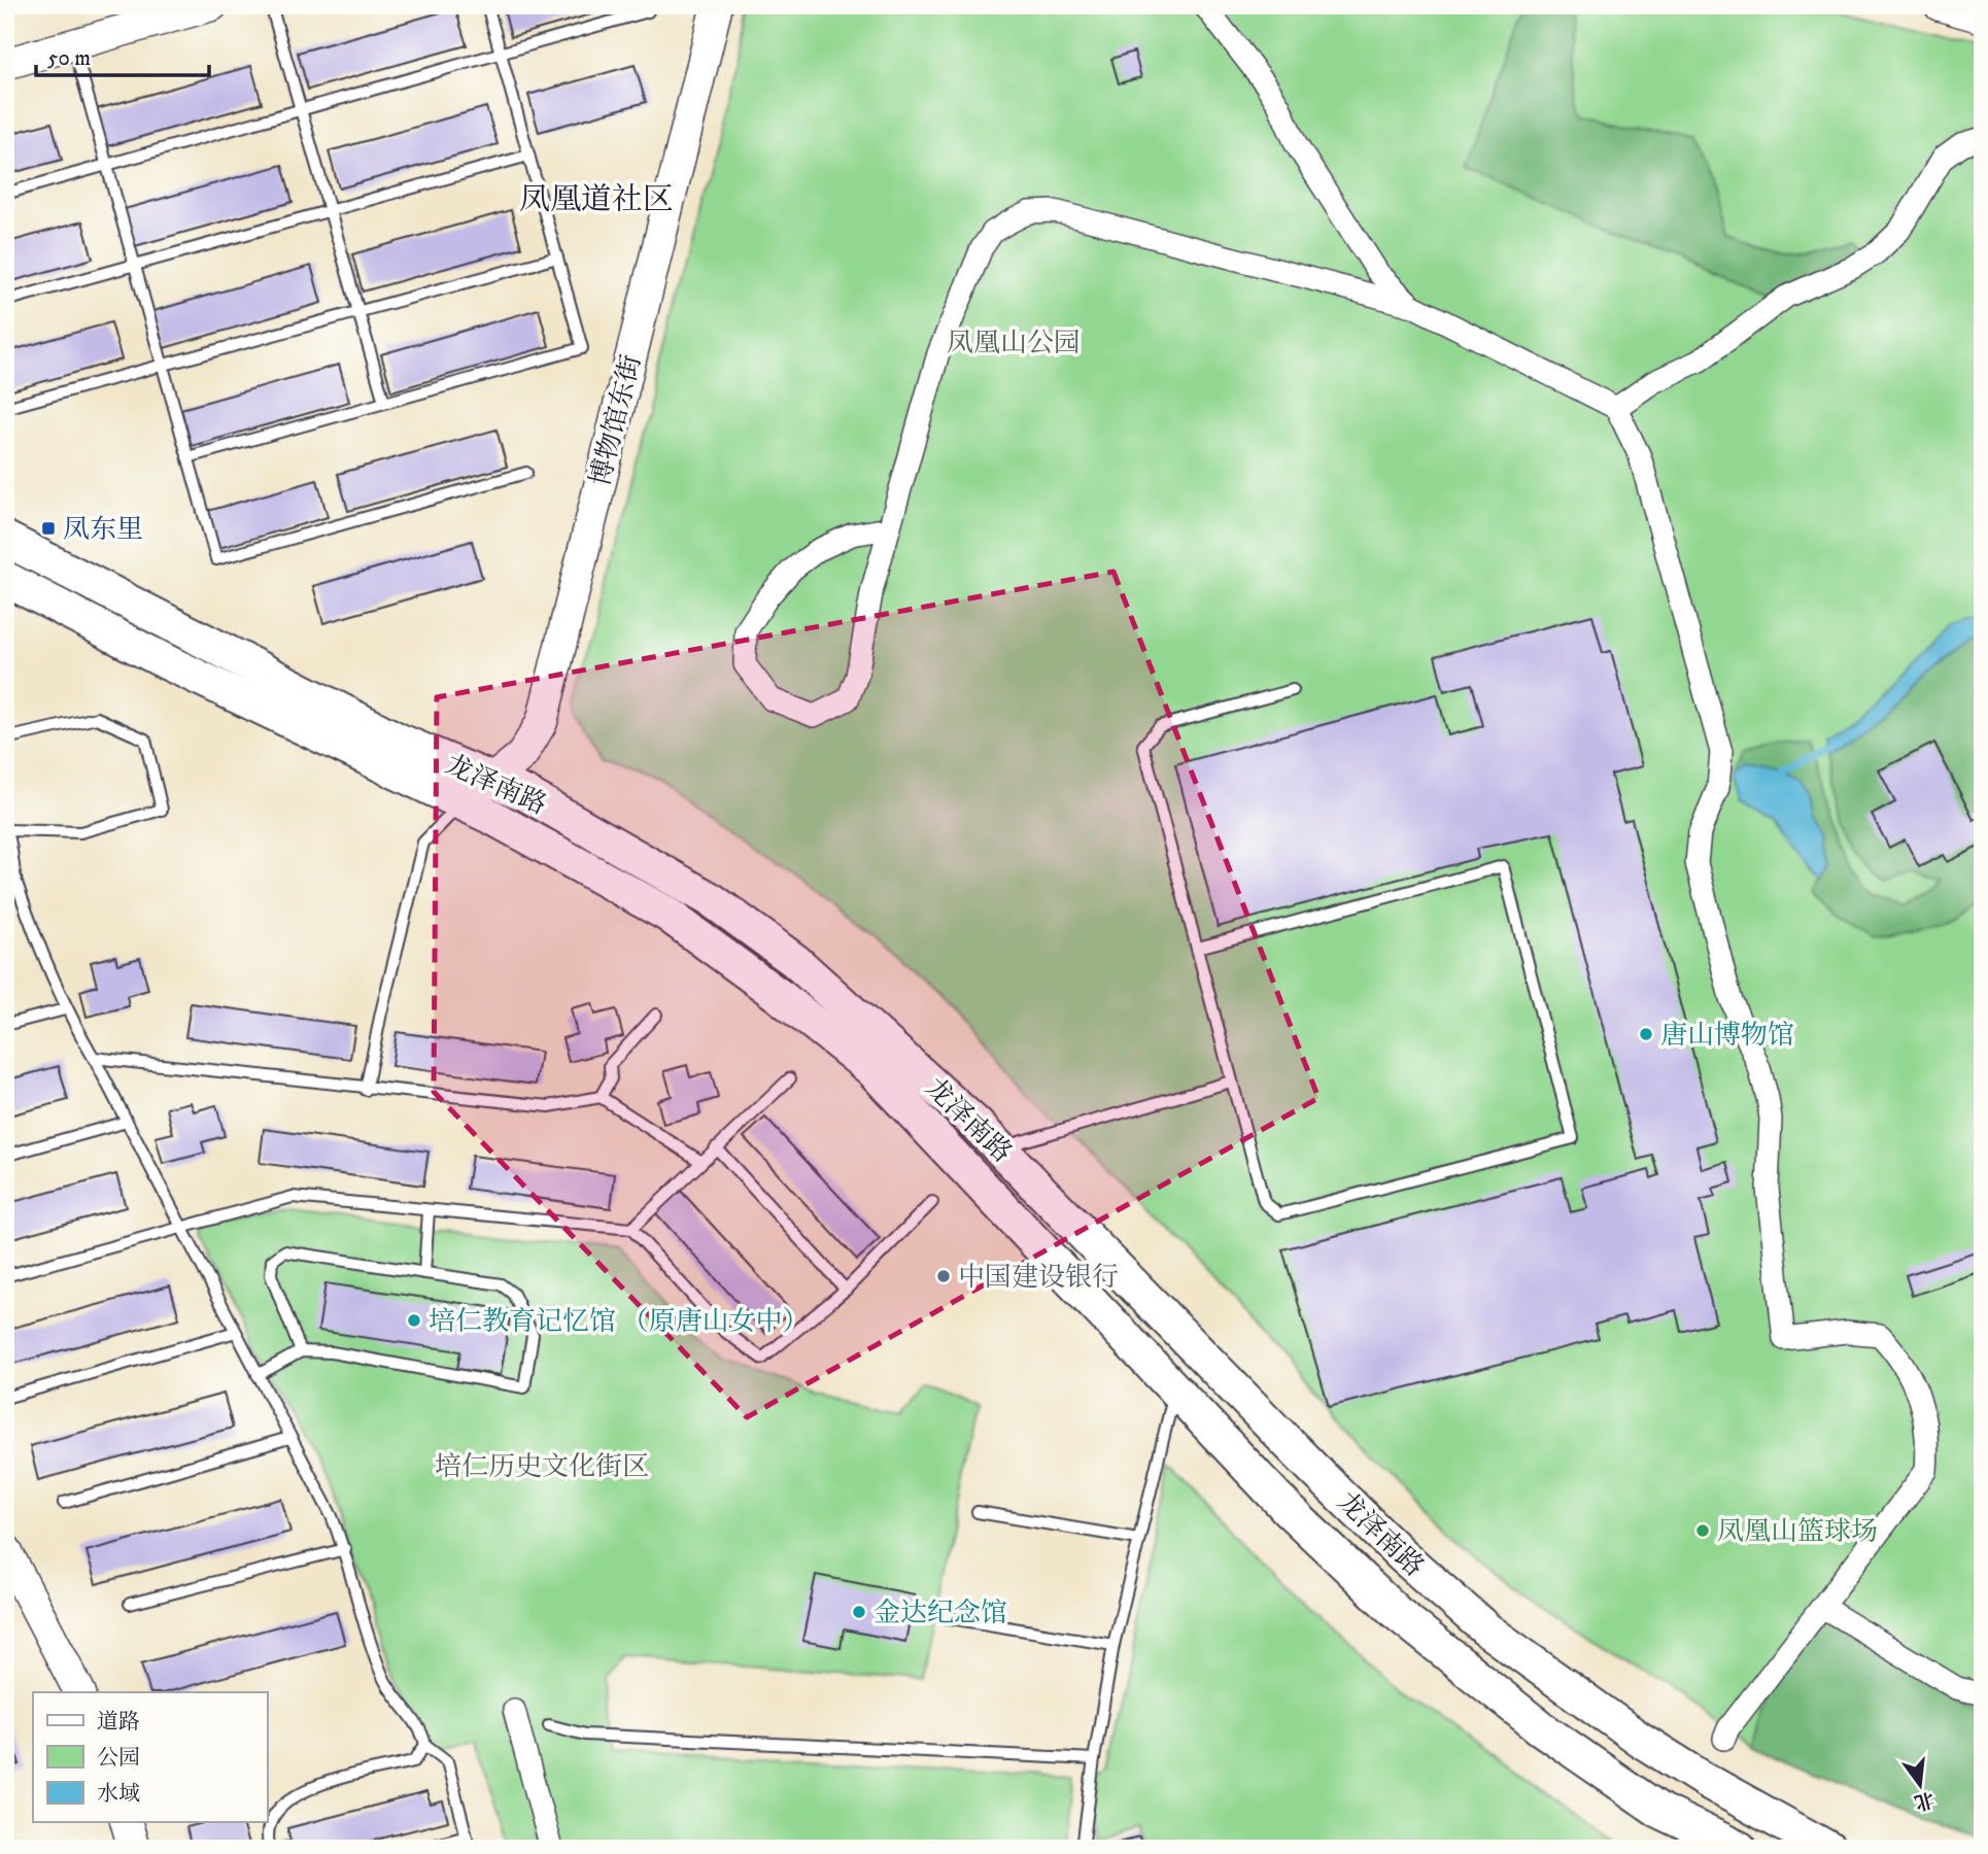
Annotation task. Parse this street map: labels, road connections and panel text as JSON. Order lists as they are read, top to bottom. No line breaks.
{"streets":{"main road":["龙泽南路"],"street":["博物馆东街"]},"crossings":[["博物馆东街","龙泽南路"]],"districts":["凤凰道社区"],"parks":["凤凰山公园","培仁历史文化街区"],"places":{"transit":["凤东里"],"other":["唐山博物馆","中国建设银行","培仁教育记忆馆 （原唐山女中）","凤凰山篮球场","金达纪念馆"]},"legend":["道路","公园","水域"],"scale_bar":"50 m","north":"bottom"}
